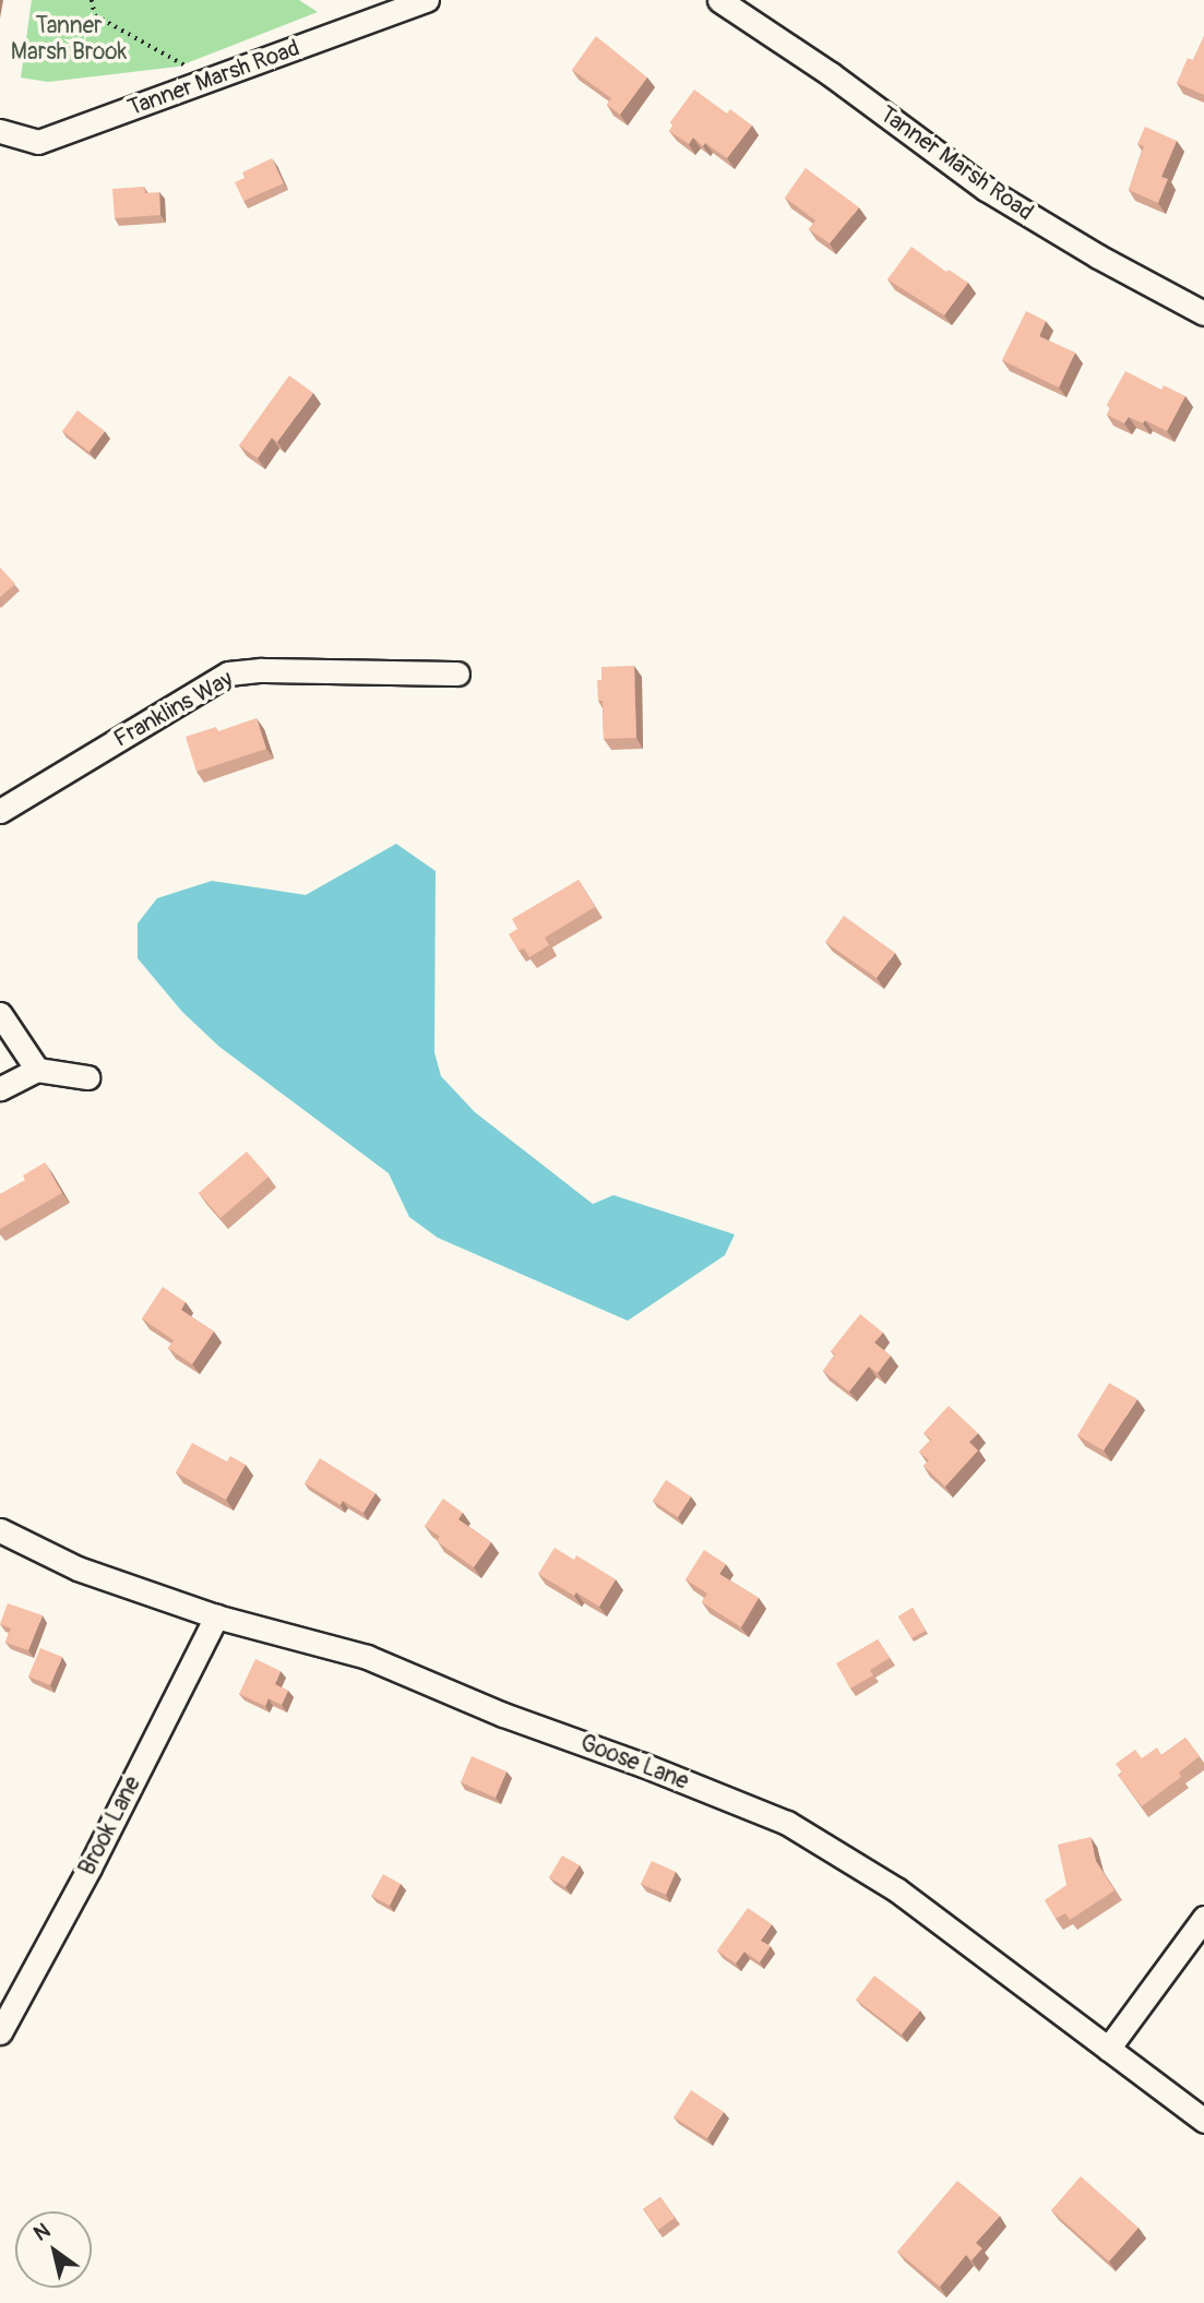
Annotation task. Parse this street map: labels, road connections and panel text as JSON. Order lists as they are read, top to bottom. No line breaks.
{"streets":{"street":["Tanner Marsh Road","Franklins Way","Goose Lane","Brook Lane"]},"crossings":[["Goose Lane","Brook Lane"]],"parks":["Tanner Marsh Brook"],"north":"top left"}
